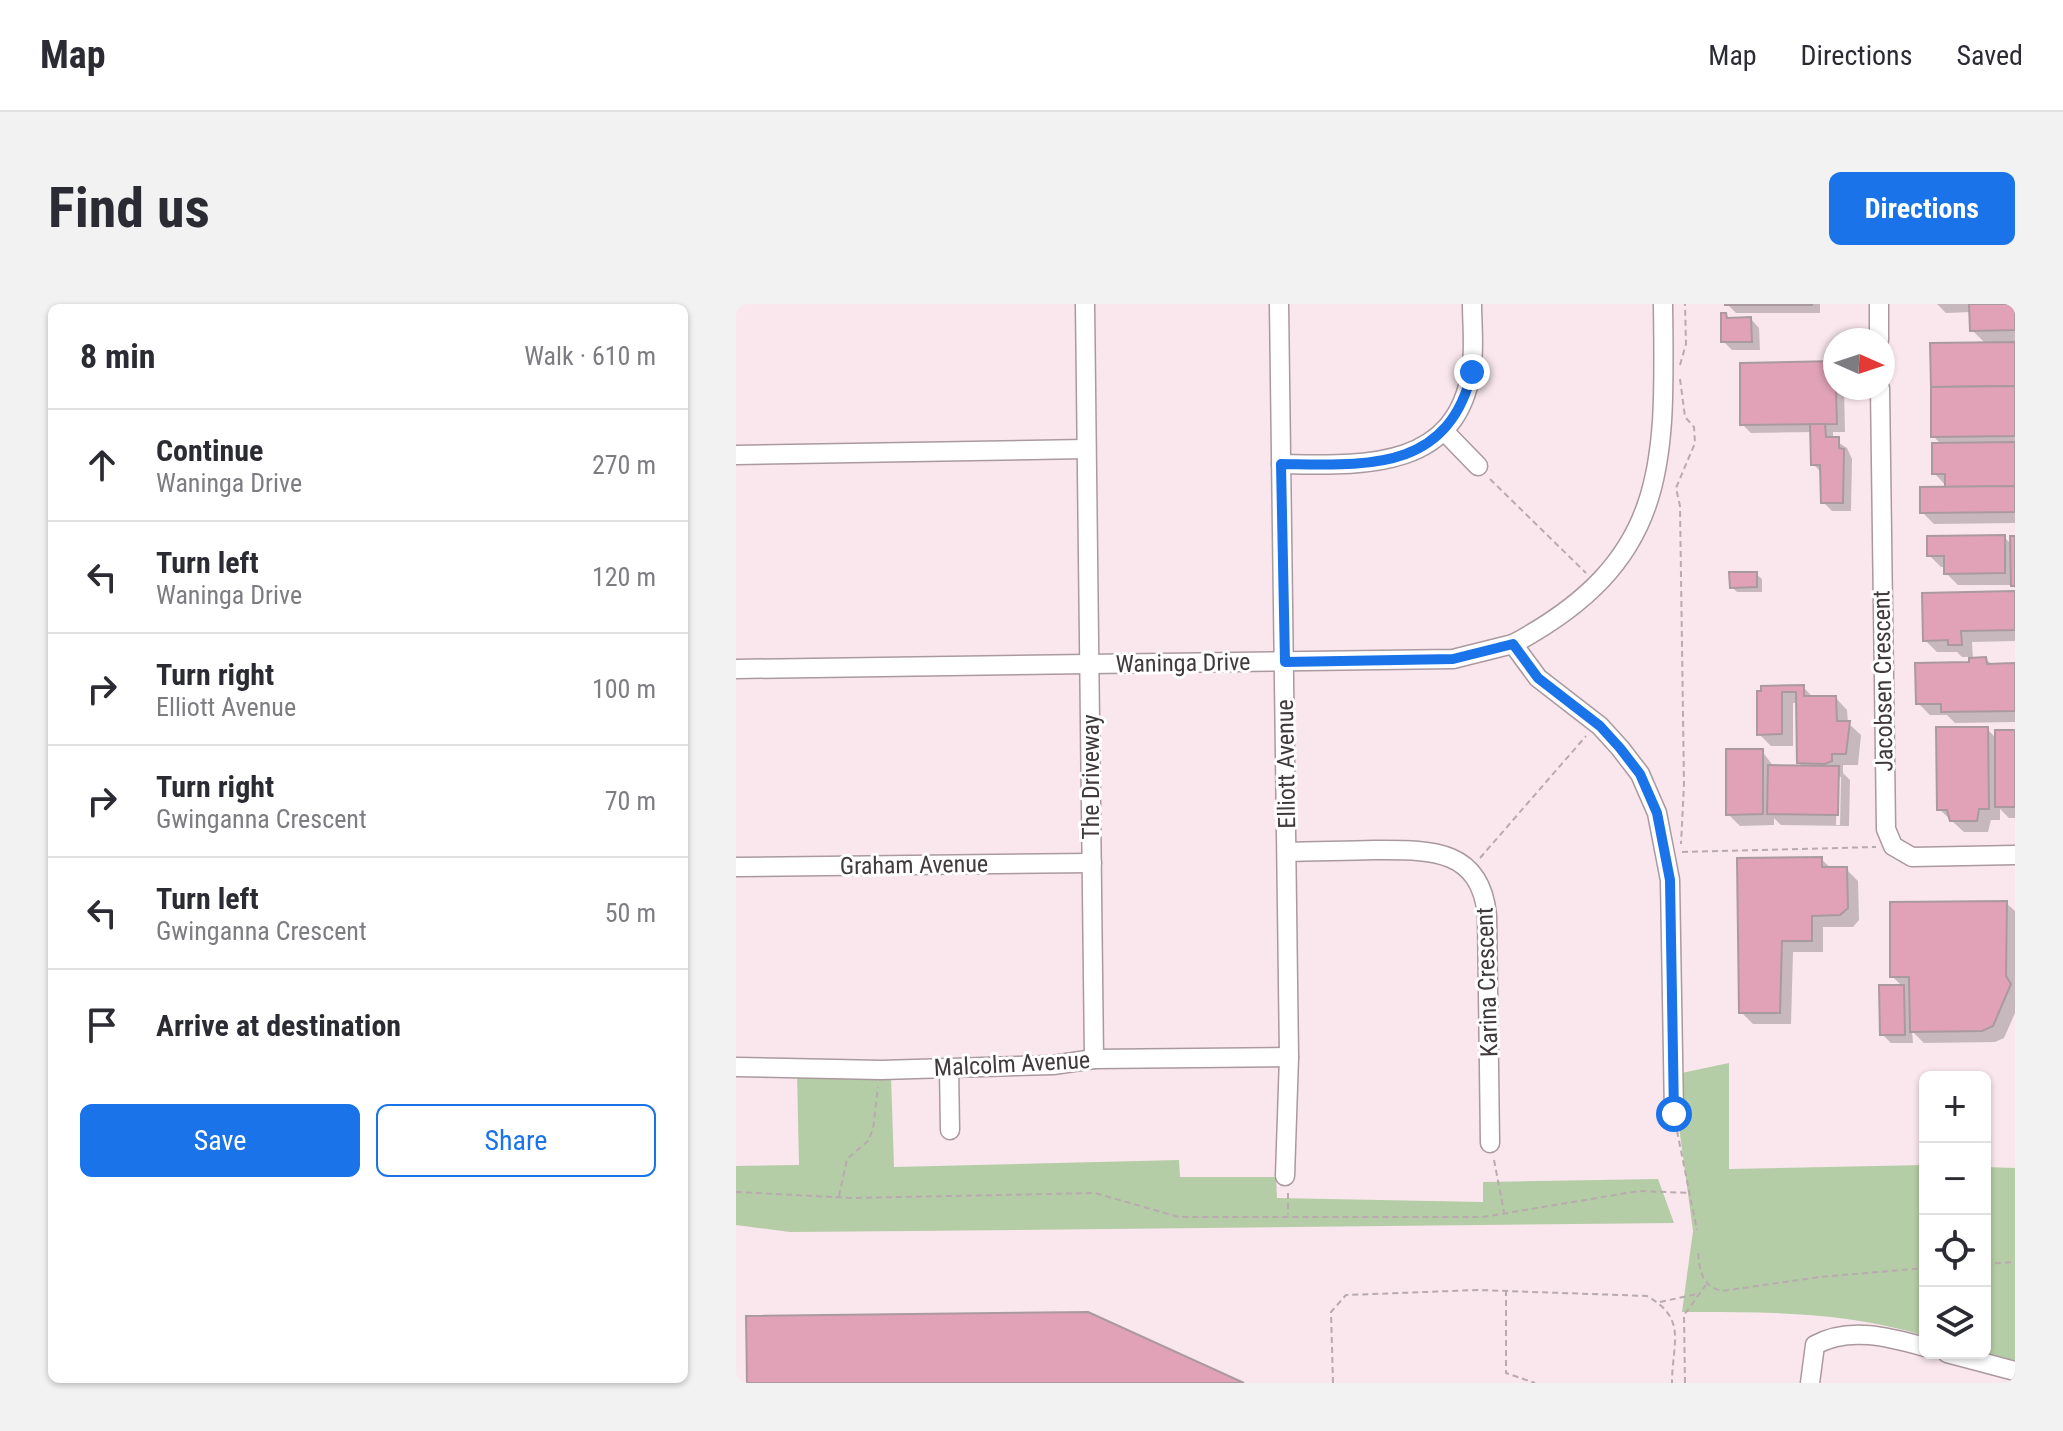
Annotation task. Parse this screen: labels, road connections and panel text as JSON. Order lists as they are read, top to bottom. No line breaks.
{"streets":{"street":["Waninga Drive","Jacobsen Crescent","Elliott Avenue","The Driveway","Graham Avenue","Karina Crescent","Malcolm Avenue"]},"crossings":[["Waninga Drive","Elliott Avenue"],["Waninga Drive","The Driveway"],["Elliott Avenue","Malcolm Avenue"],["The Driveway","Graham Avenue"],["The Driveway","Malcolm Avenue"]],"north":"right","page":{"header":"Map","nav":["Map","Directions","Saved"],"buttons":["Directions",["Save","Share"]],"title":"Find us","heading":["8 min","Walk · 610 m"],"list":[["Continue","Waninga Drive","270 m"],["Turn left","Waninga Drive","120 m"],["Turn right","Elliott Avenue","100 m"],["Turn right","Gwinganna Crescent","70 m"],["Turn left","Gwinganna Crescent","50 m"],"Arrive at destination"],"map_buttons":["+","−"]}}
